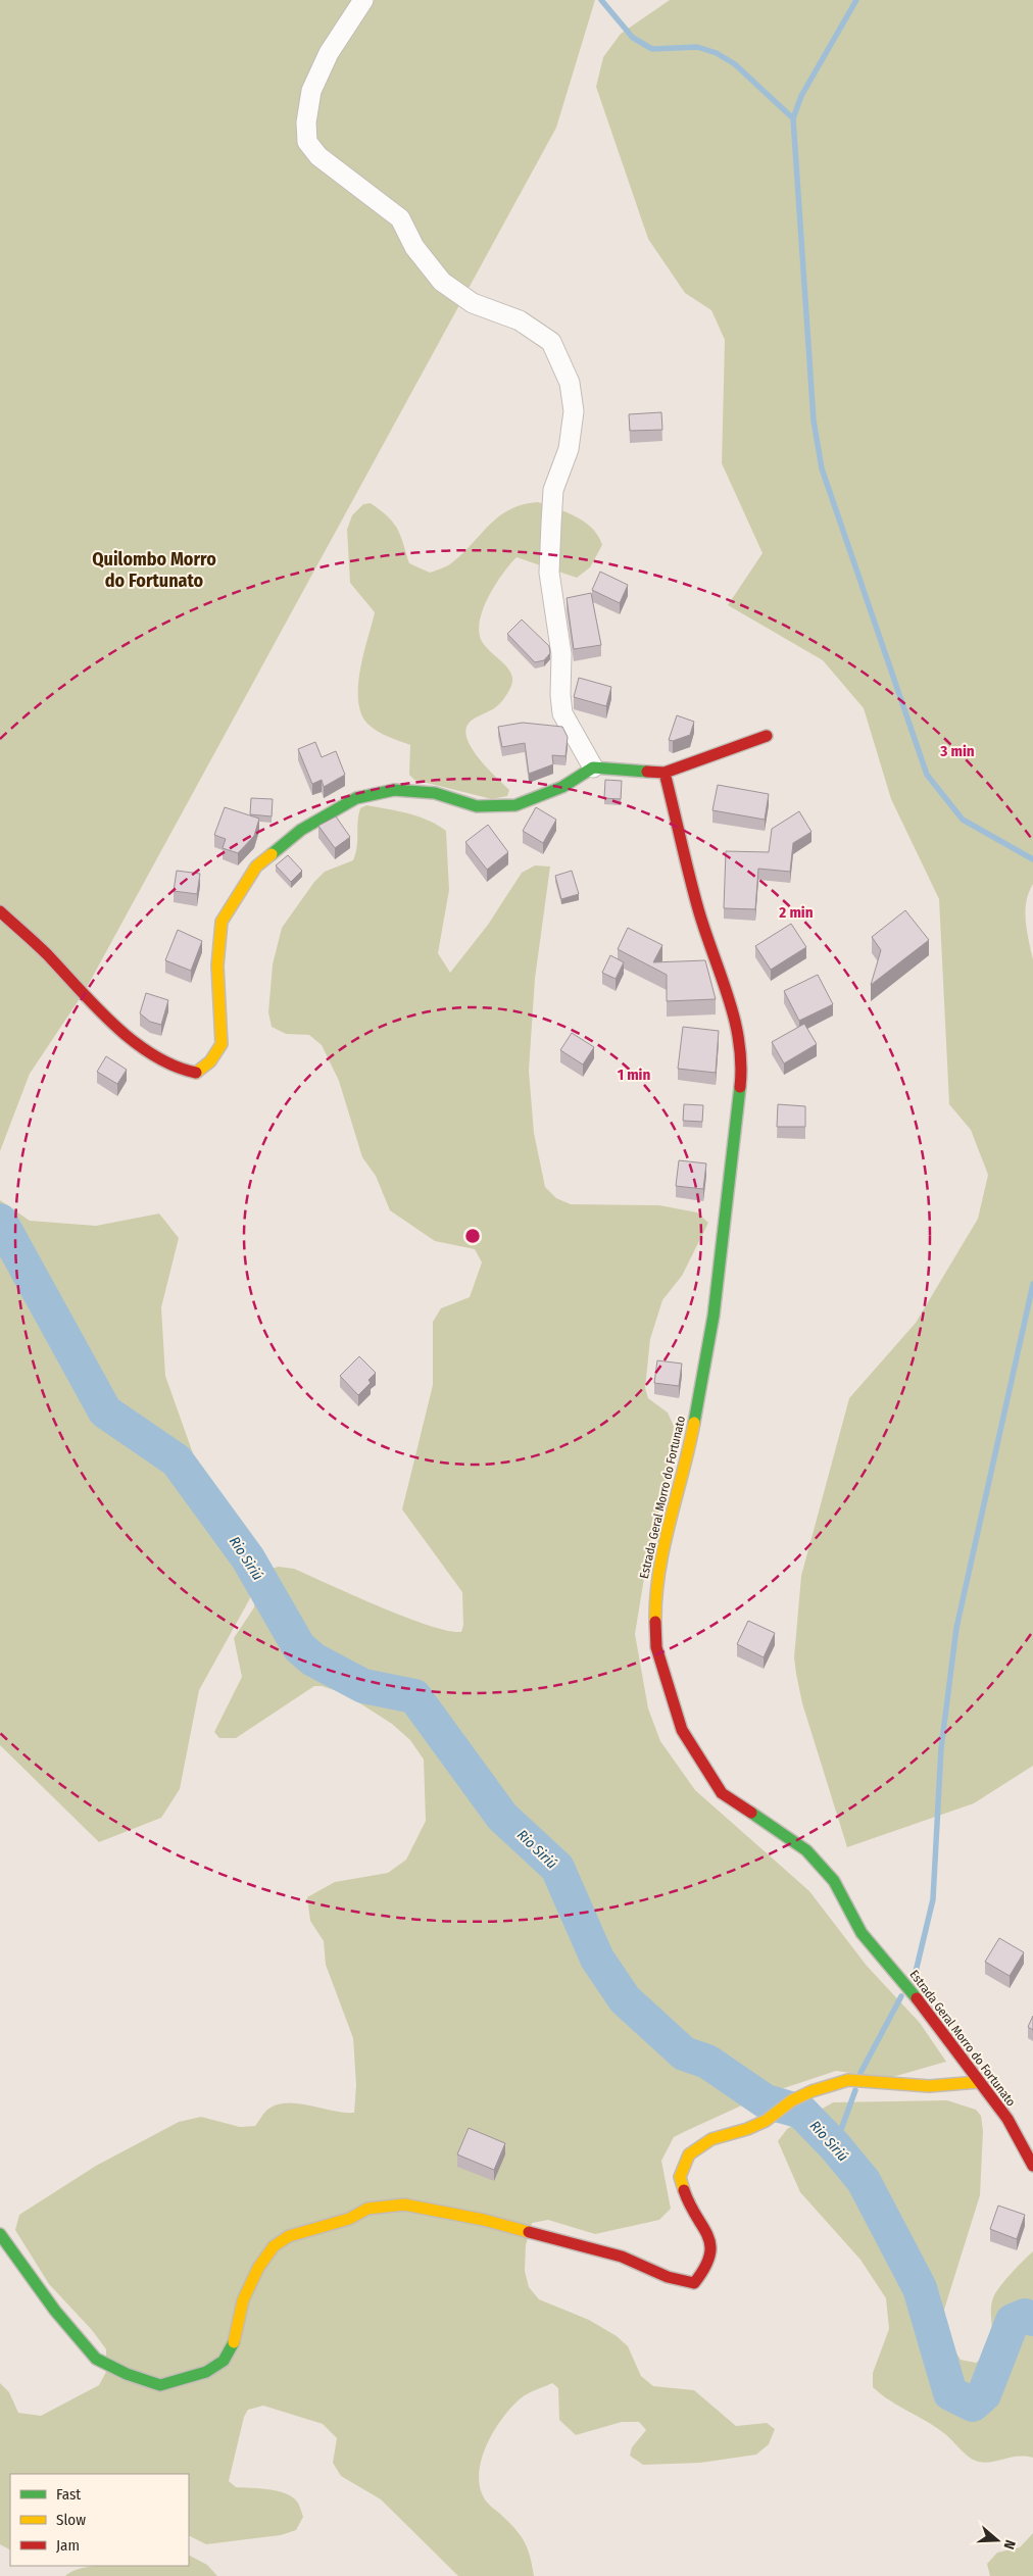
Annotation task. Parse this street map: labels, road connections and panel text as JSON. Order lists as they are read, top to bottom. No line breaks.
{"streets":{"street":["Estrada Geral Morro do Fortunato"]},"districts":["Quilombo Morro do Fortunato"],"water":["Rio Siriú"],"legend":["Fast","Slow","Jam"],"north":"right","rings":["3 min","2 min","1 min"]}
